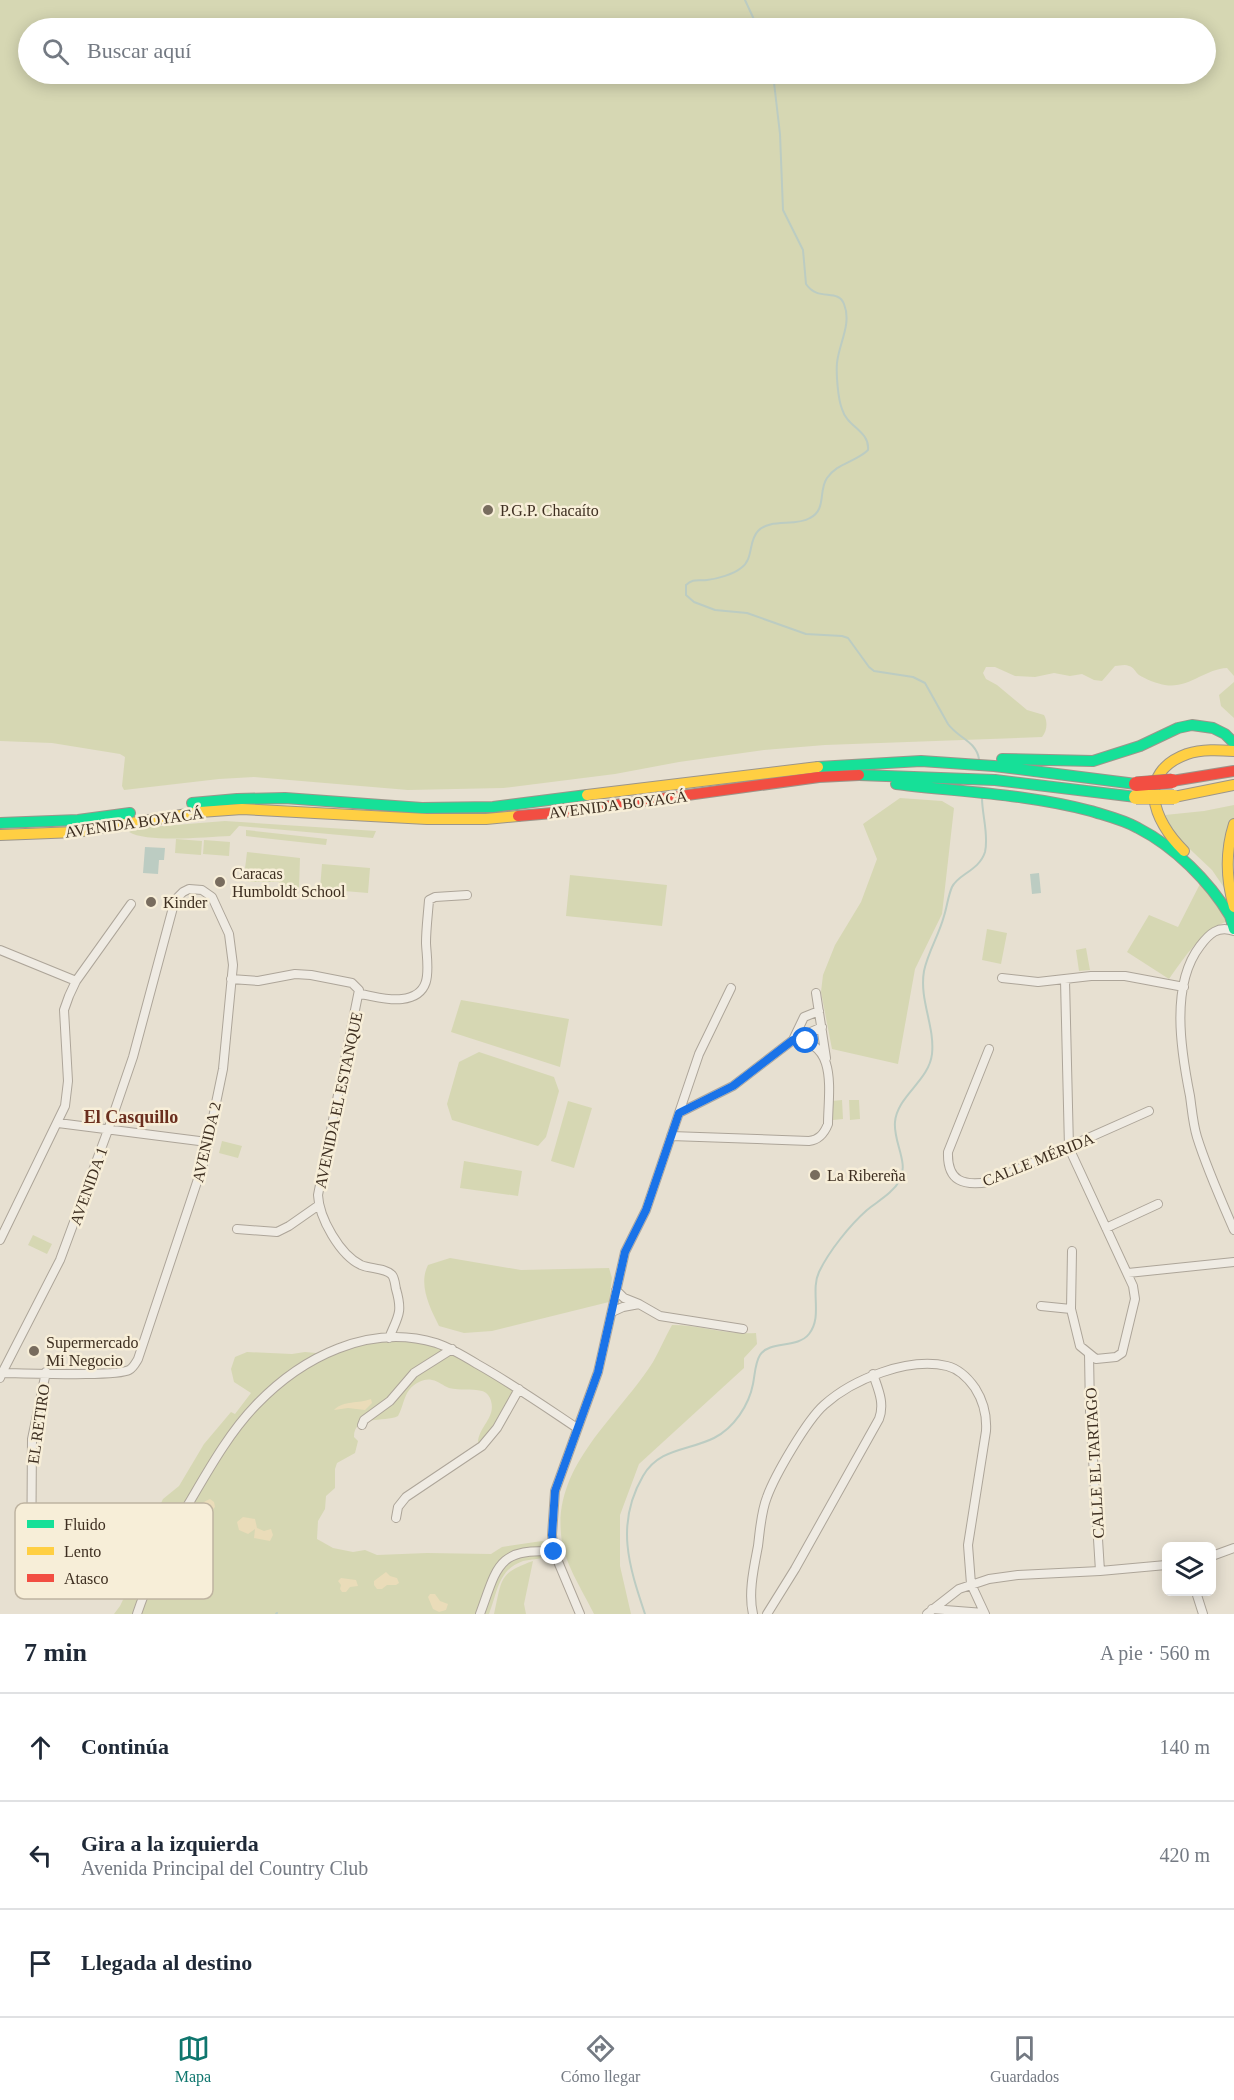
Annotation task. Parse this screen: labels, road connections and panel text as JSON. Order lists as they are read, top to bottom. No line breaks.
{"streets":{"highway":["AVENIDA BOYACÁ"],"street":["AVENIDA EL ESTANQUE","AVENIDA 2","CALLE MÉRIDA","AVENIDA 1","EL RETIRO","CALLE EL TARTAGO"]},"crossings":[["AVENIDA EL ESTANQUE","AVENIDA 2"],["AVENIDA 2","AVENIDA 1"],["AVENIDA 2","EL RETIRO"]],"districts":["El Casquillo"],"places":["P.G.P. Chacaíto","Caracas Humboldt School","Kinder","La Ribereña","Supermercado Mi Negocio"],"legend":["Fluido","Lento","Atasco"],"page":{"search":"Buscar aquí","heading":["7 min","A pie · 560 m"],"list":[["Continúa","140 m"],["Gira a la izquierda","Avenida Principal del Country Club","420 m"],"Llegada al destino"],"nav":["Mapa","Cómo llegar","Guardados"]}}
